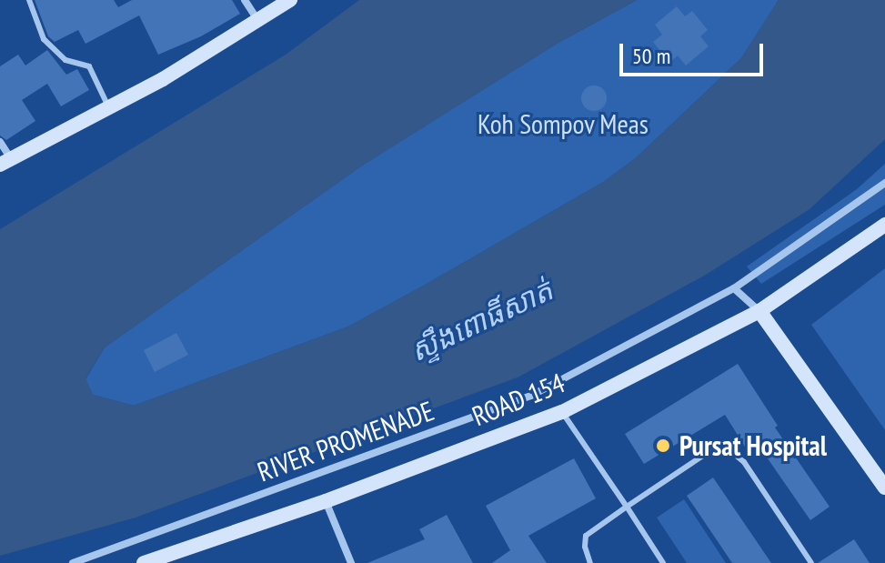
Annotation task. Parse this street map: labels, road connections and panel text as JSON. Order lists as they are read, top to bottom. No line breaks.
{"streets":{"main road":["ROAD 154"],"street":["RIVER PROMENADE"]},"water":["ស្ទឹងពោធិ៍សាត់"],"parks":["Koh Sompov Meas"],"places":["Pursat Hospital"],"scale_bar":"50 m"}
